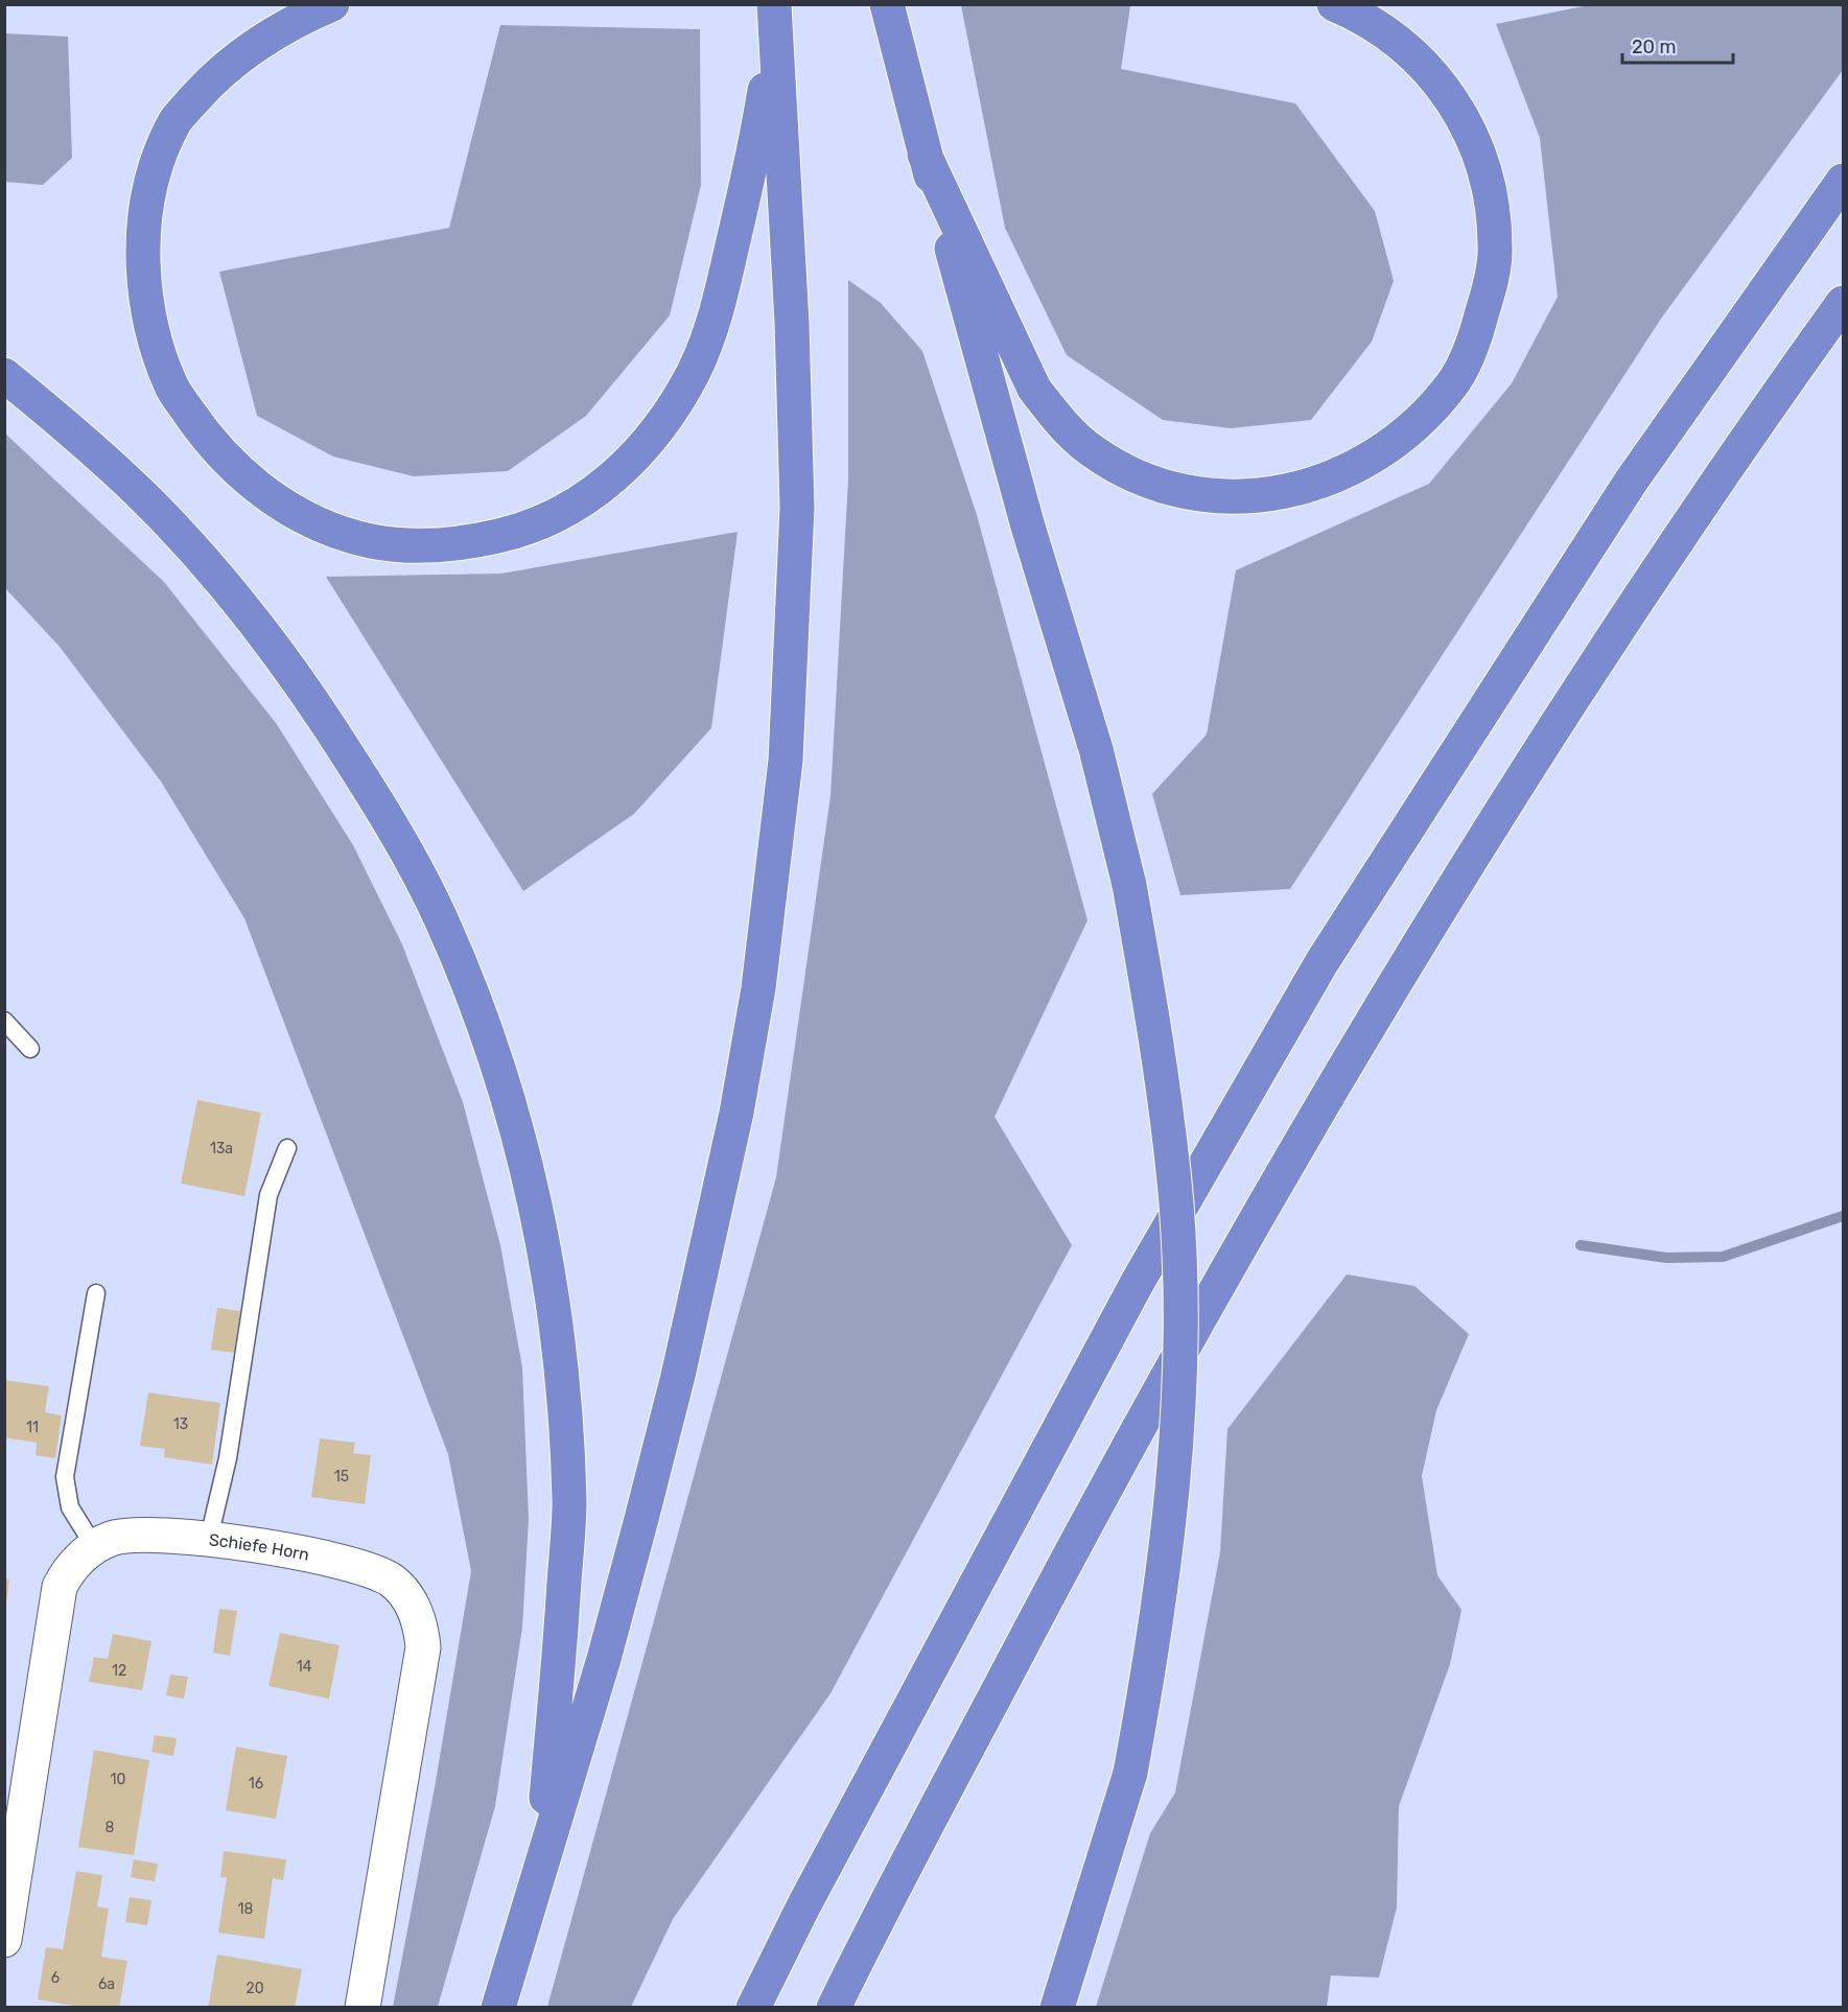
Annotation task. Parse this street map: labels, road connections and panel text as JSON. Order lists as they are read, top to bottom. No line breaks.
{"streets":{"street":["Schiefe Horn"]},"house_numbers":["13a","13","11","15","14","12","10","16","8","18","6","6a","20"],"scale_bar":"20 m"}
